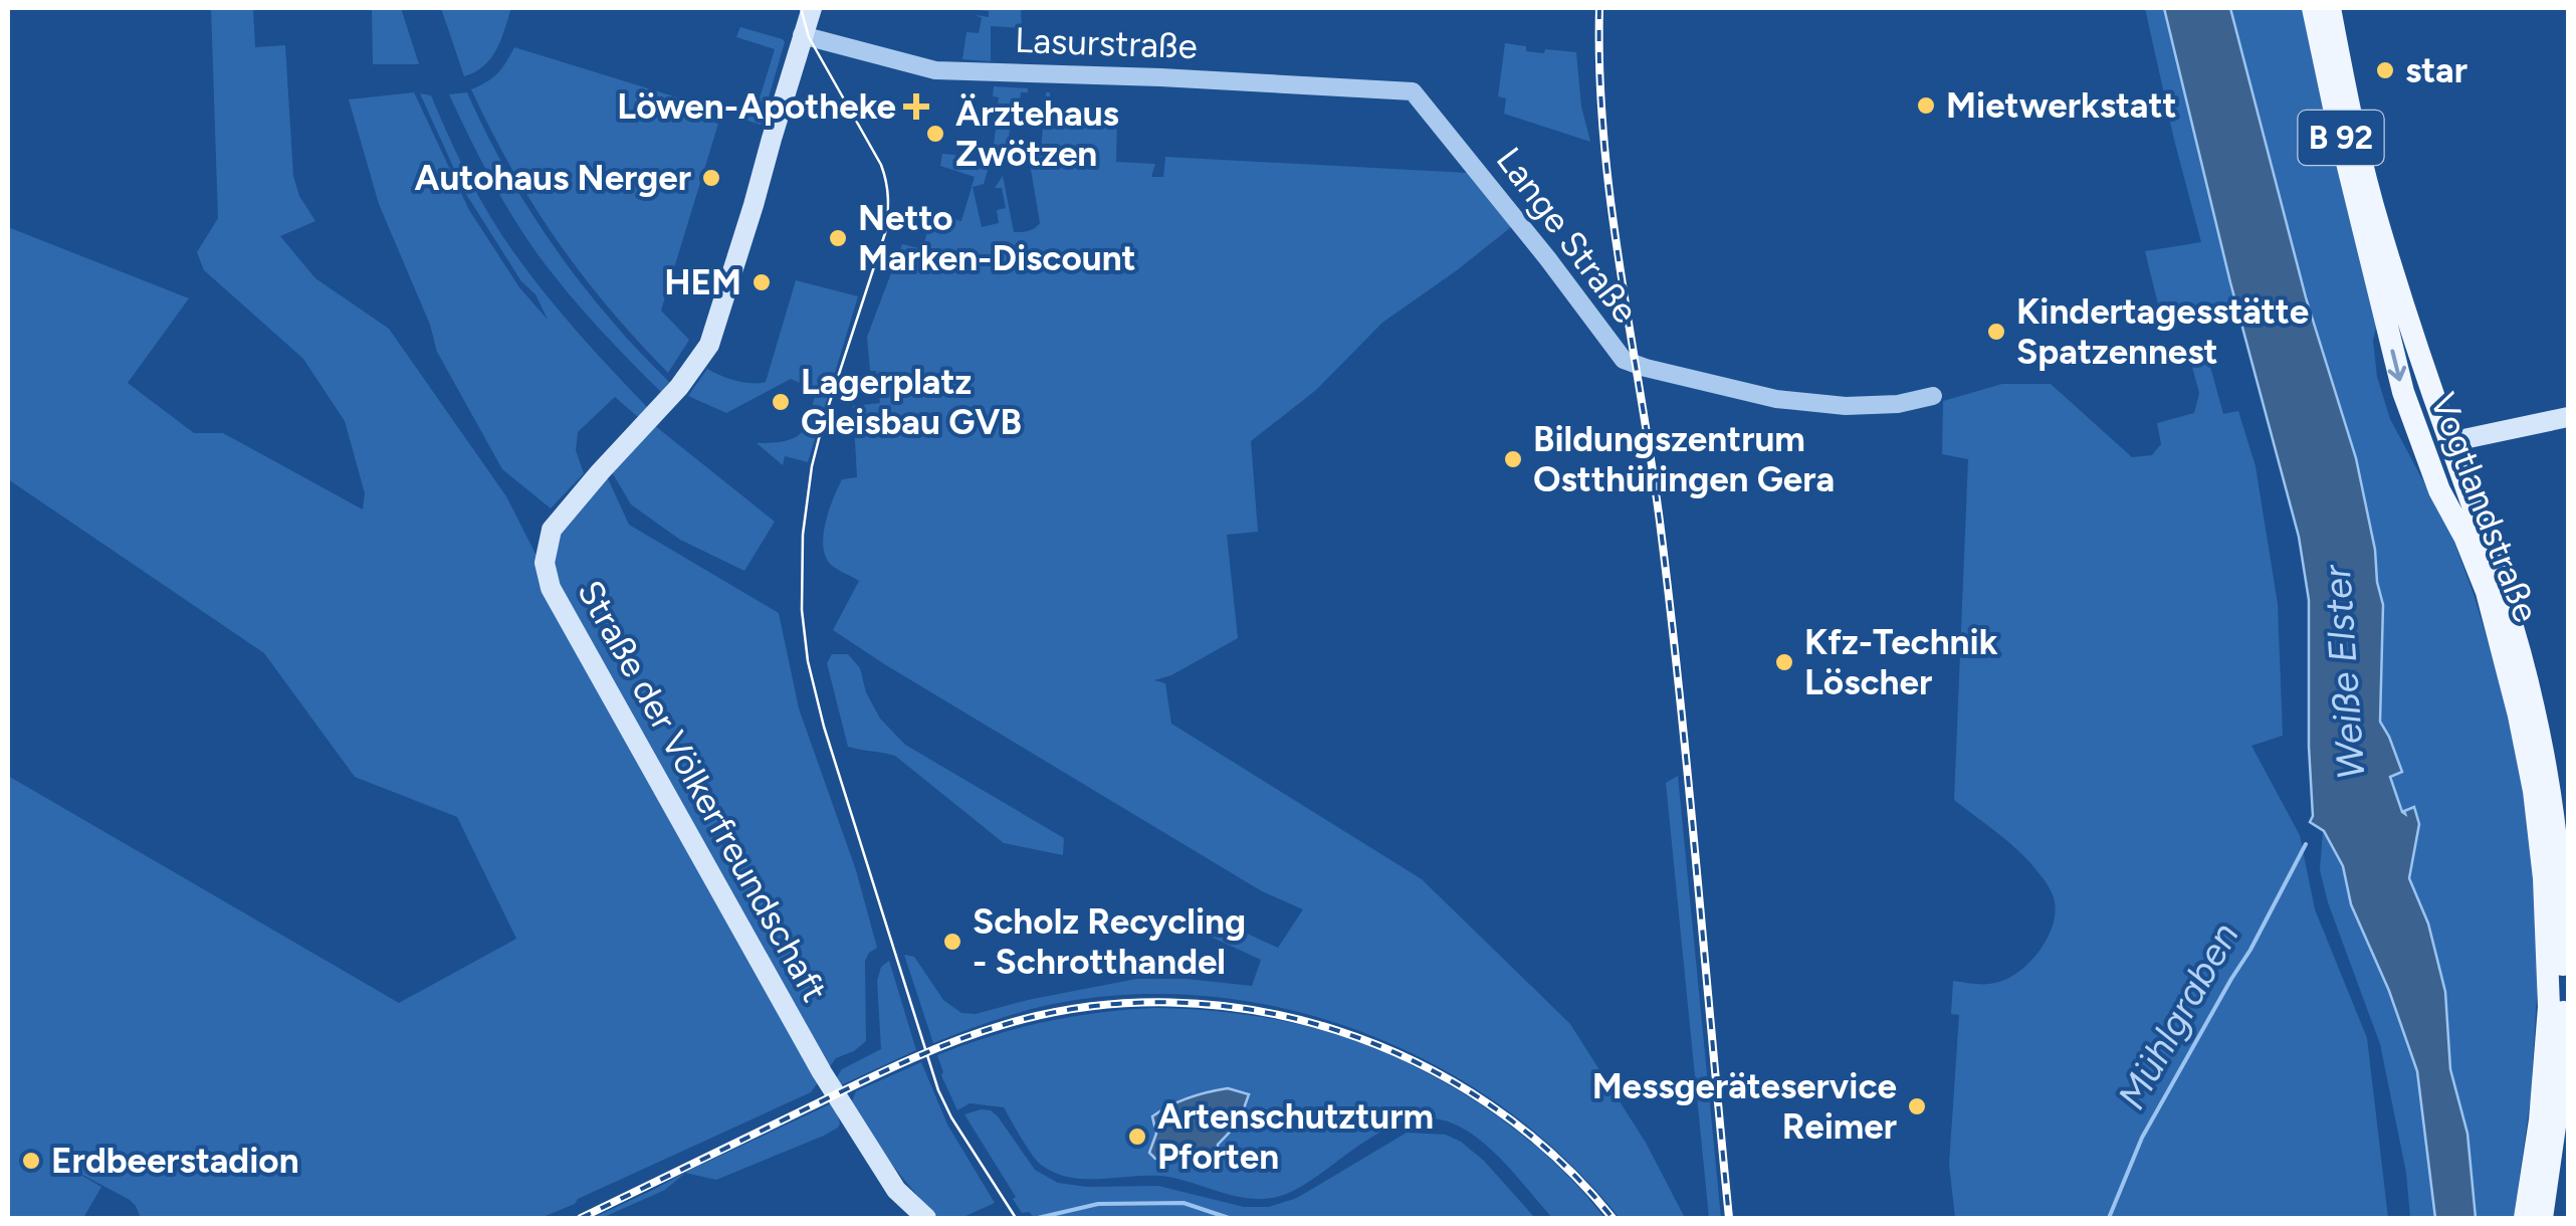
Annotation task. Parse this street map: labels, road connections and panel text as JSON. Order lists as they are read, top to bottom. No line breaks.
{"streets":{"main road":["B 92","Vogtlandstraße","Straße der Völkerfreundschaft"],"street":["Lasurstraße","Lange Straße"]},"crossings":[["Lasurstraße","Lange Straße"],["Lasurstraße","Straße der Völkerfreundschaft"]],"water":["Weiße Elster","Mühlgraben"],"places":{"other":["star","Mietwerkstatt","Ärztehaus Zwötzen","Autohaus Nerger","Netto Marken-Discount","HEM","Kindertagesstätte Spatzennest","Lagerplatz Gleisbau GVB","Bildungszentrum Ostthüringen Gera","Kfz-Technik Löscher","Scholz Recycling - Schrotthandel","Messgeräteservice Reimer","Artenschutzturm Pforten","Erdbeerstadion"],"health":["Löwen-Apotheke"]}}
